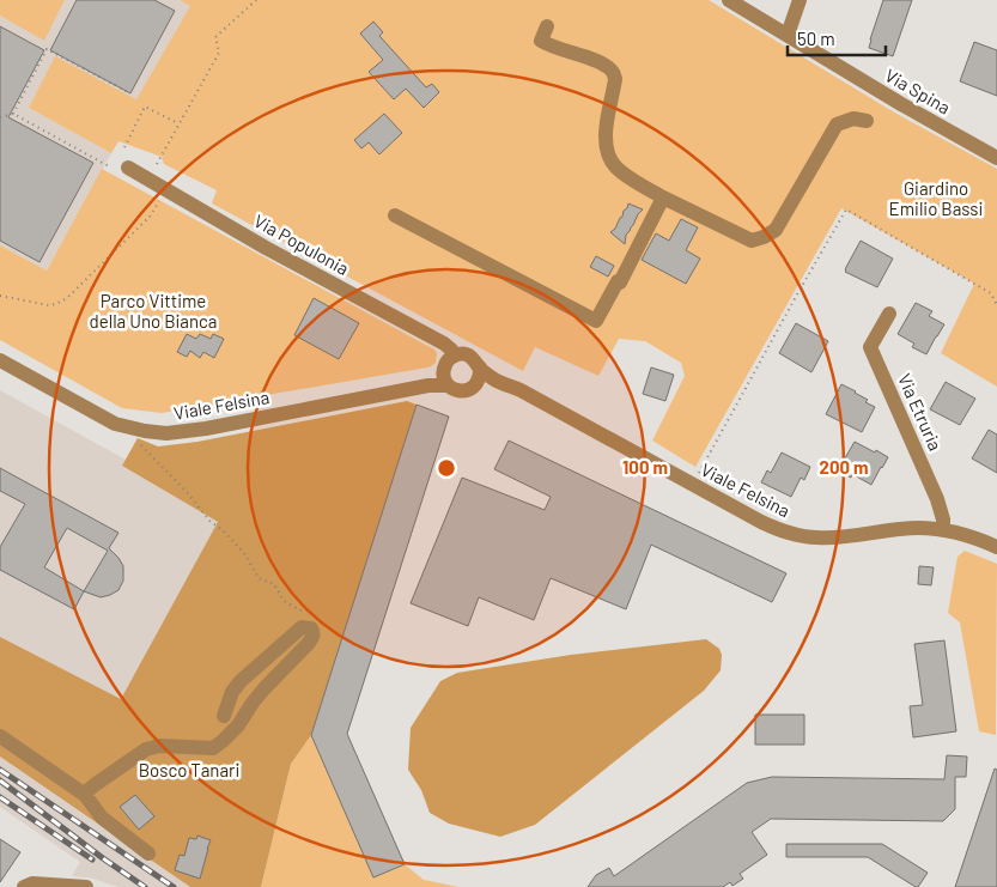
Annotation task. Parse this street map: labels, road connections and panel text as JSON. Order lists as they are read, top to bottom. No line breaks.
{"streets":{"street":["Via Spina","Via Populonia","Viale Felsina","Via Etruria"]},"crossings":[["Via Populonia","Viale Felsina"],["Viale Felsina","Via Etruria"]],"parks":["Giardino Emilio Bassi","Parco Vittime della Uno Bianca","Bosco Tanari"],"scale_bar":"50 m","rings":["100 m","200 m"]}
